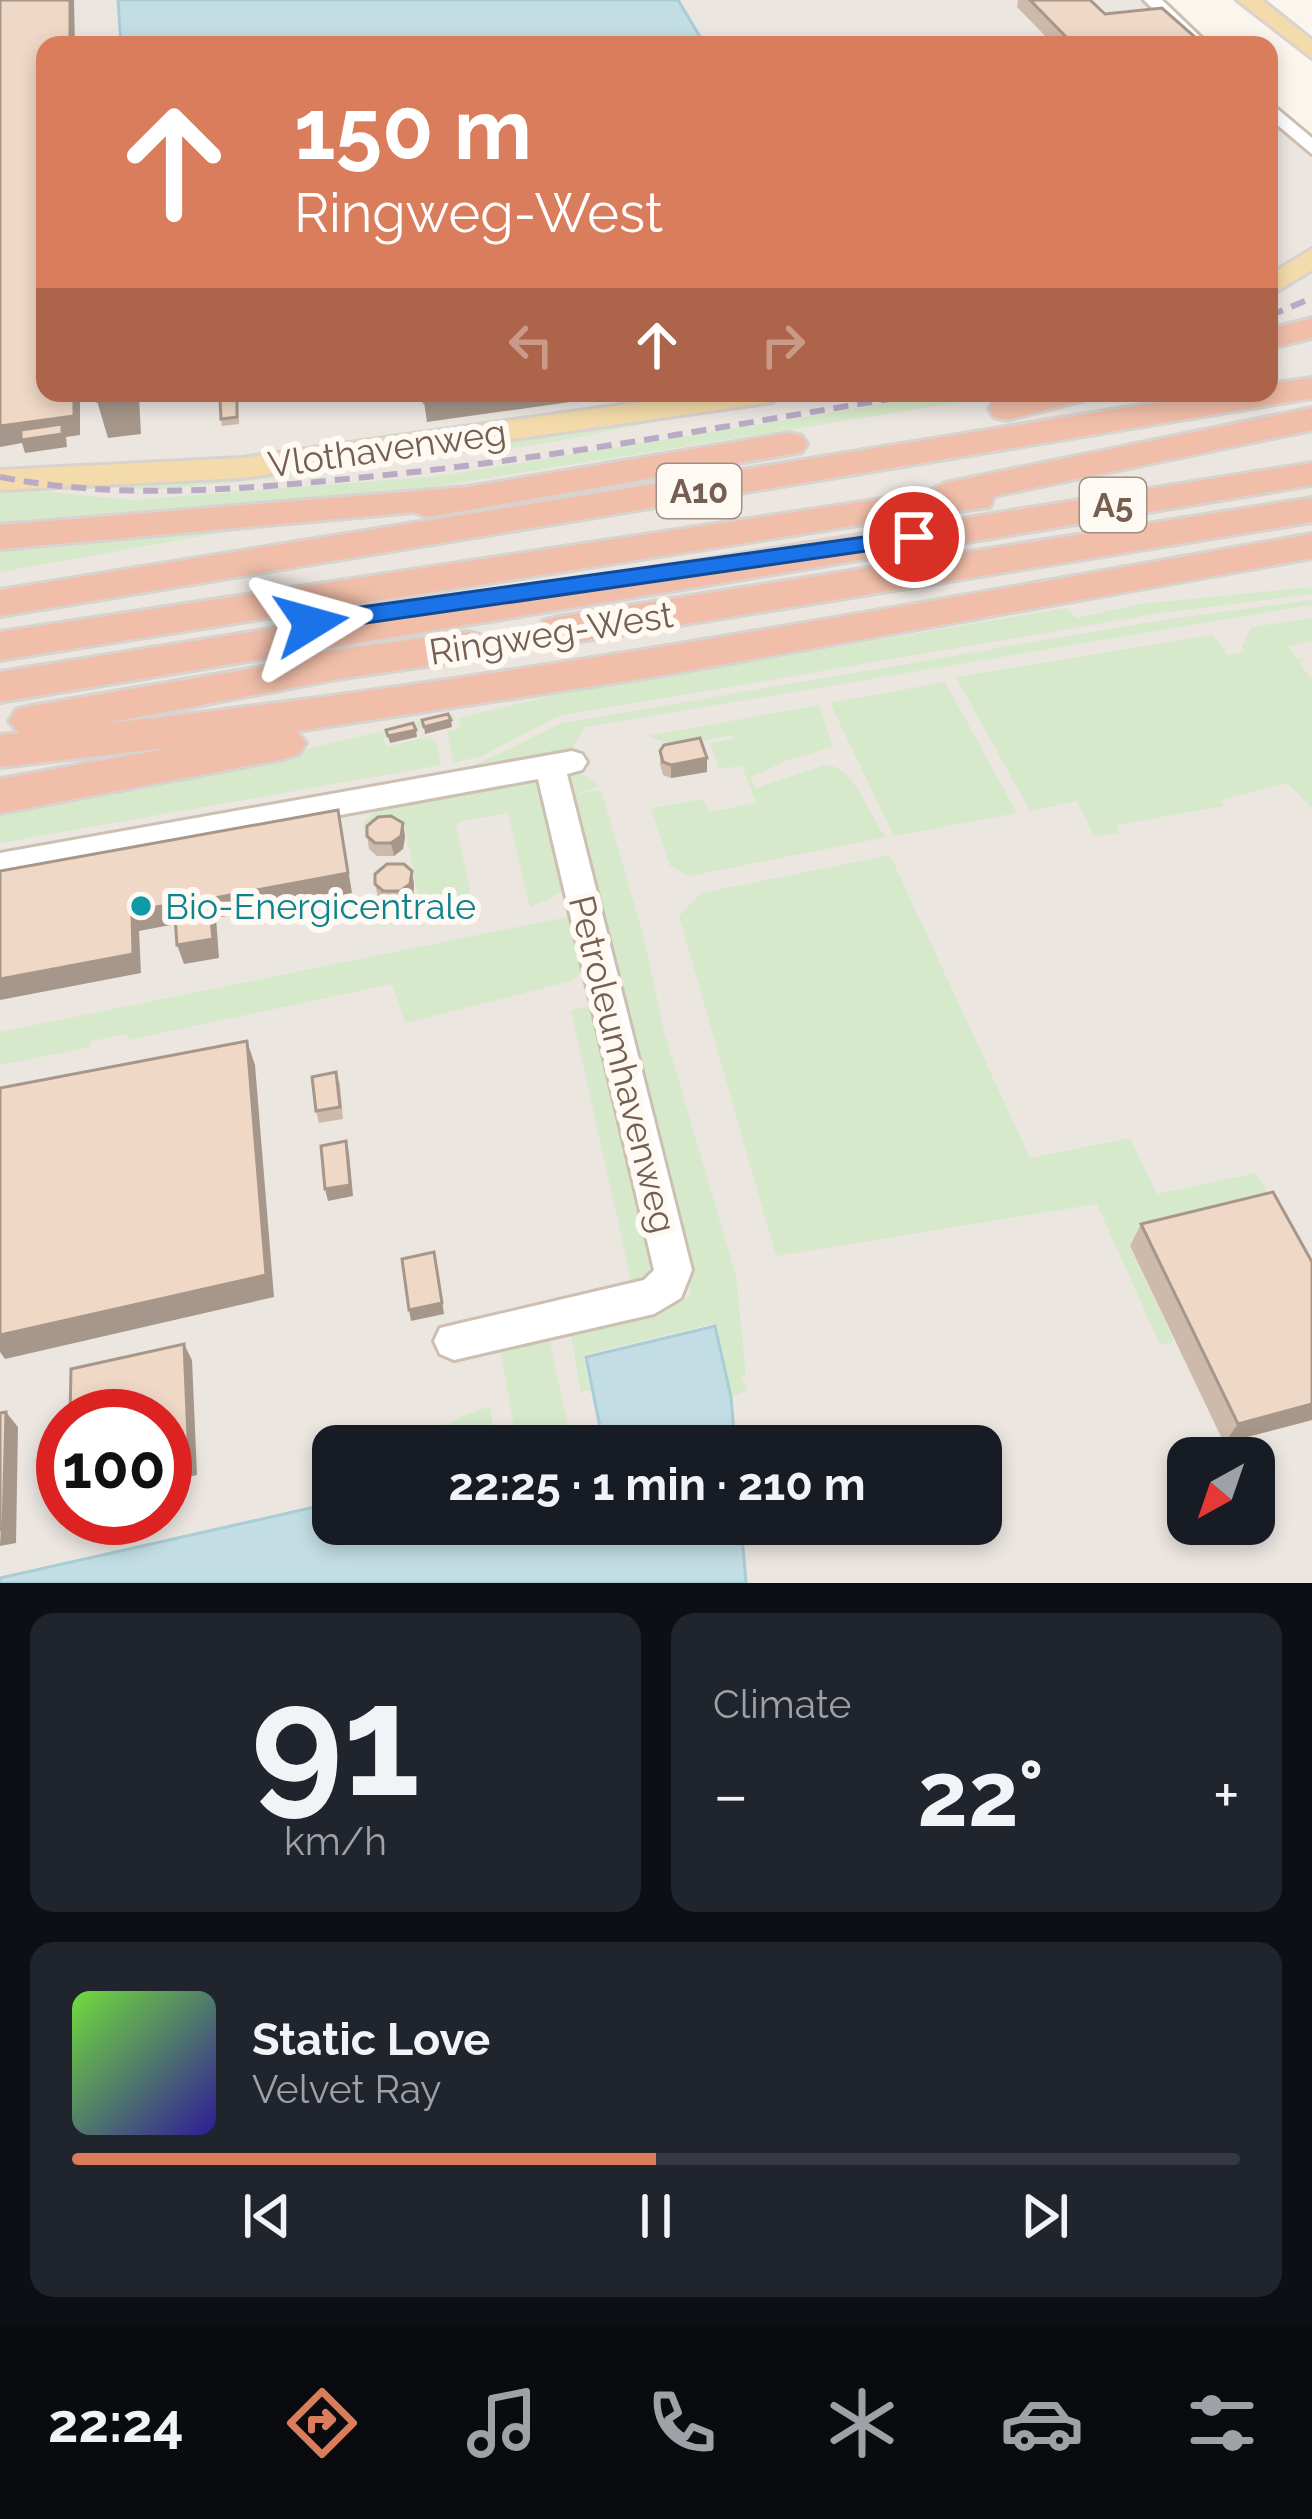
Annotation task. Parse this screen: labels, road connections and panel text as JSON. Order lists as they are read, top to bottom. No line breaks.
{"streets":{"highway":["A10","A5","Ringweg-West"],"main road":["Vlothavenweg"],"street":["Petroleumhavenweg"]},"crossings":[["A10","A5"],["A10","Ringweg-West"],["A5","Ringweg-West"]],"places":["Bio-Energicentrale"],"north":"bottom left","page":{"turn":["150 m","Ringweg-West"],"limit":"100","trip":"22:25 · 1 min · 210 m","tile":[["91","km/h"],"Climate"],"heat":["−","22°","+"],"song":["Static Love","Velvet Ray"],"tabs":"22:24"}}
